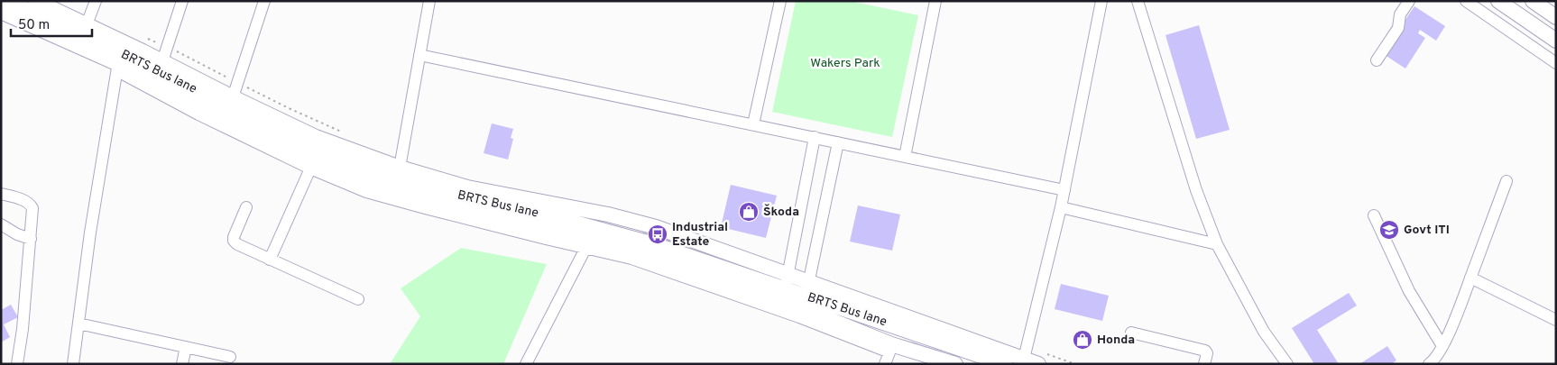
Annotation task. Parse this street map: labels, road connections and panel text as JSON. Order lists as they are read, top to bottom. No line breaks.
{"streets":{"main road":["BRTS Bus lane"]},"parks":["Wakers Park"],"places":{"shop":["Škoda","Honda"],"school or university":["Govt ITI"],"bus stop":["Industrial Estate"]},"scale_bar":"50 m"}
